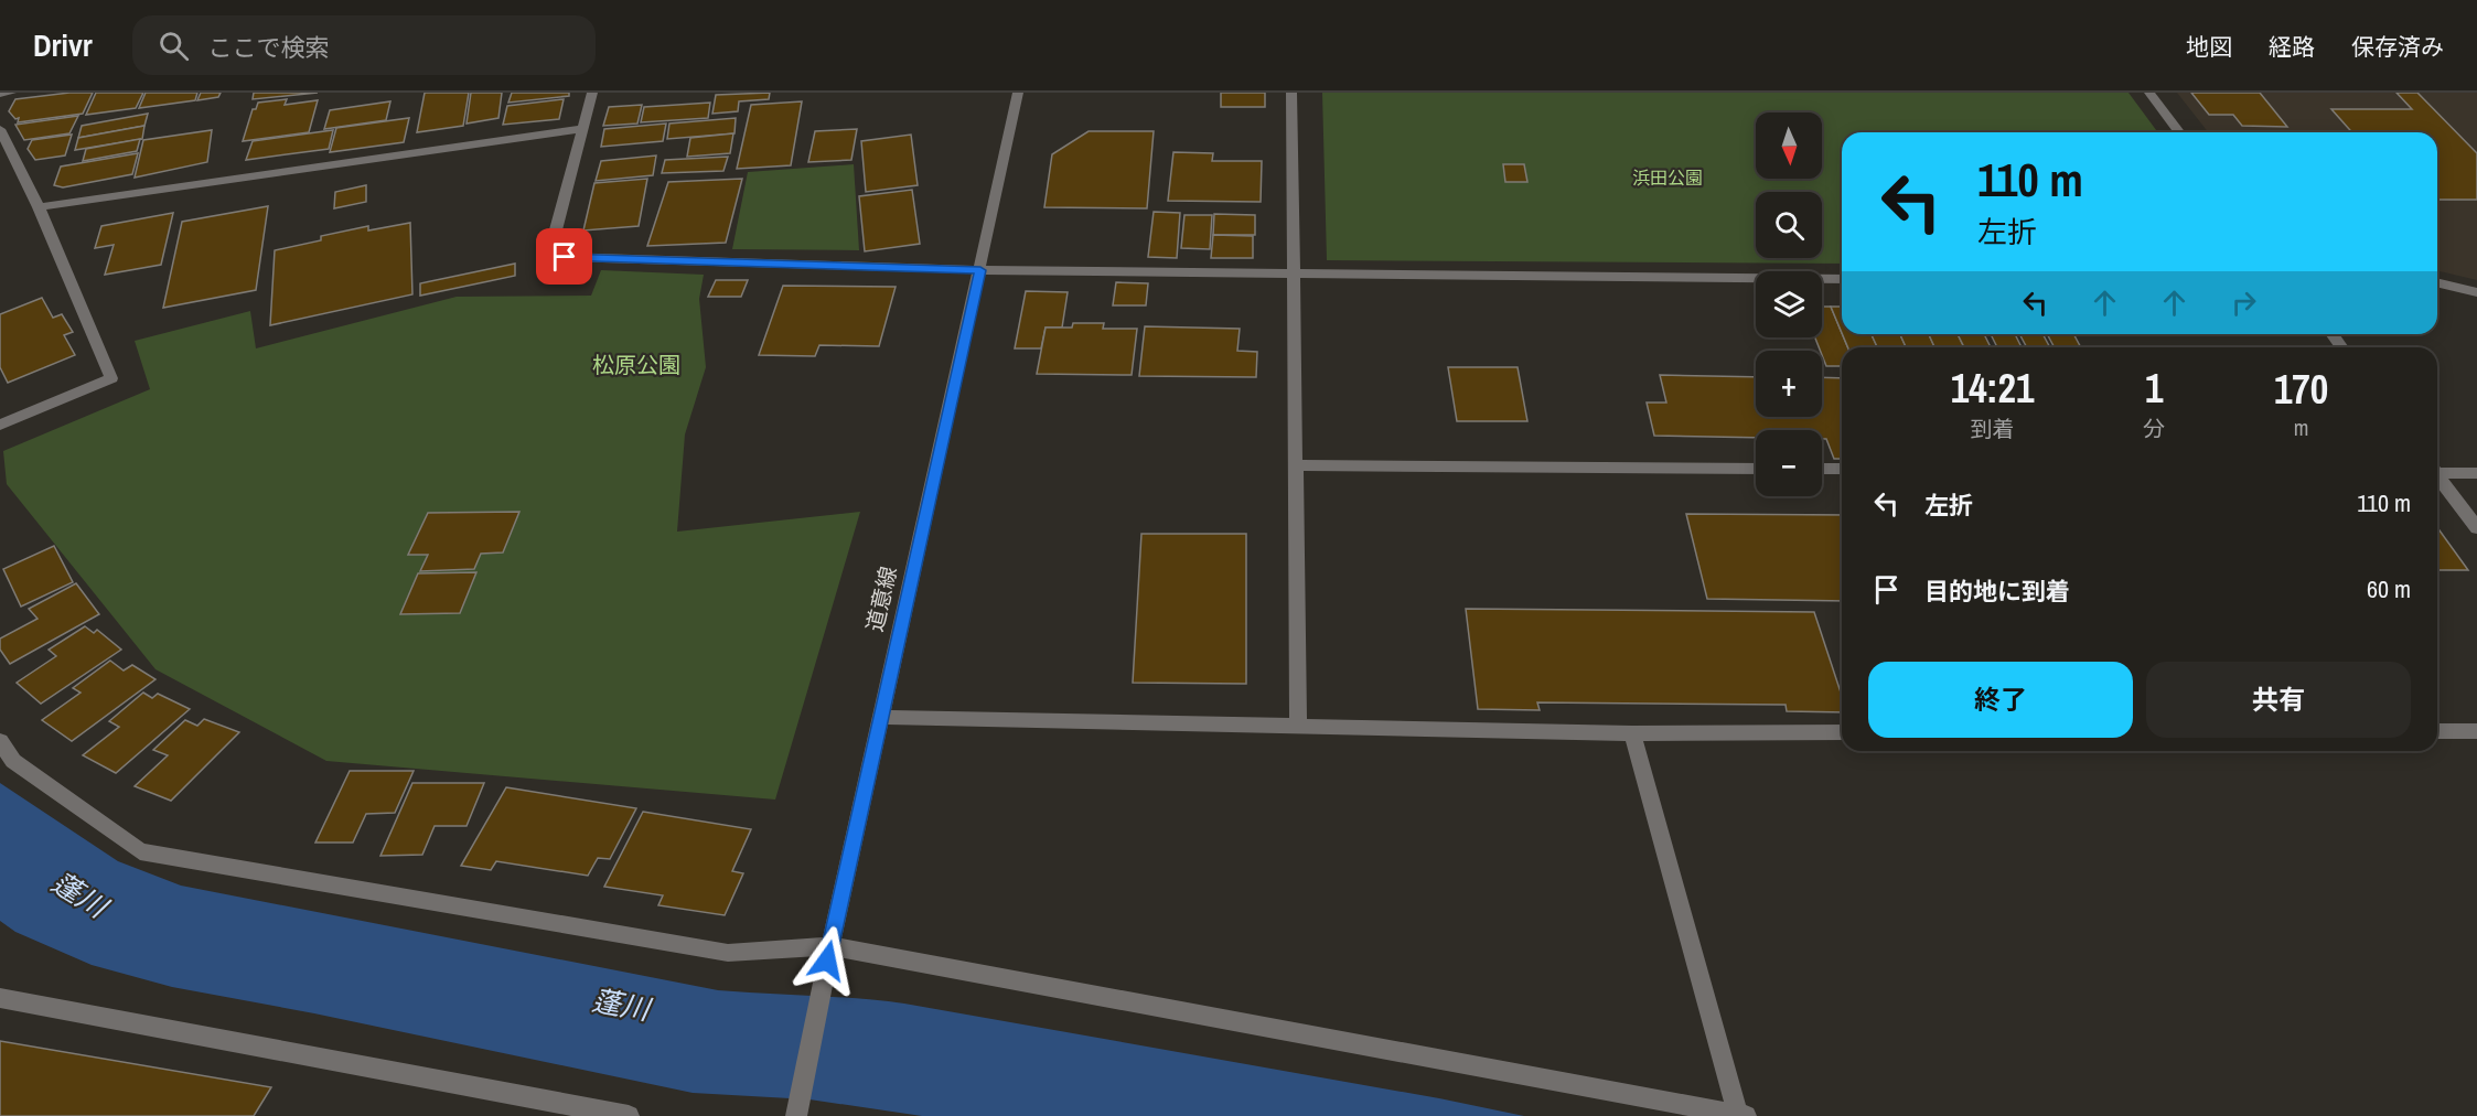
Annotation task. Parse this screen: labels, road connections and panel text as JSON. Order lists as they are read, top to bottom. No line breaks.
{"streets":{"street":["道意線"]},"water":["蓬川"],"parks":["浜田公園","松原公園"],"north":"bottom","page":{"header":"Drivr","search":"ここで検索","nav":["地図","経路","保存済み"],"map_buttons":["+","−"],"turn":["110 m","左折"],"eta":["14:21","到着","1","分","170","m"],"list":[{"name":"左折","value":"110 m"},{"name":"目的地に到着","value":"60 m"}],"buttons":["終了","共有"]}}
